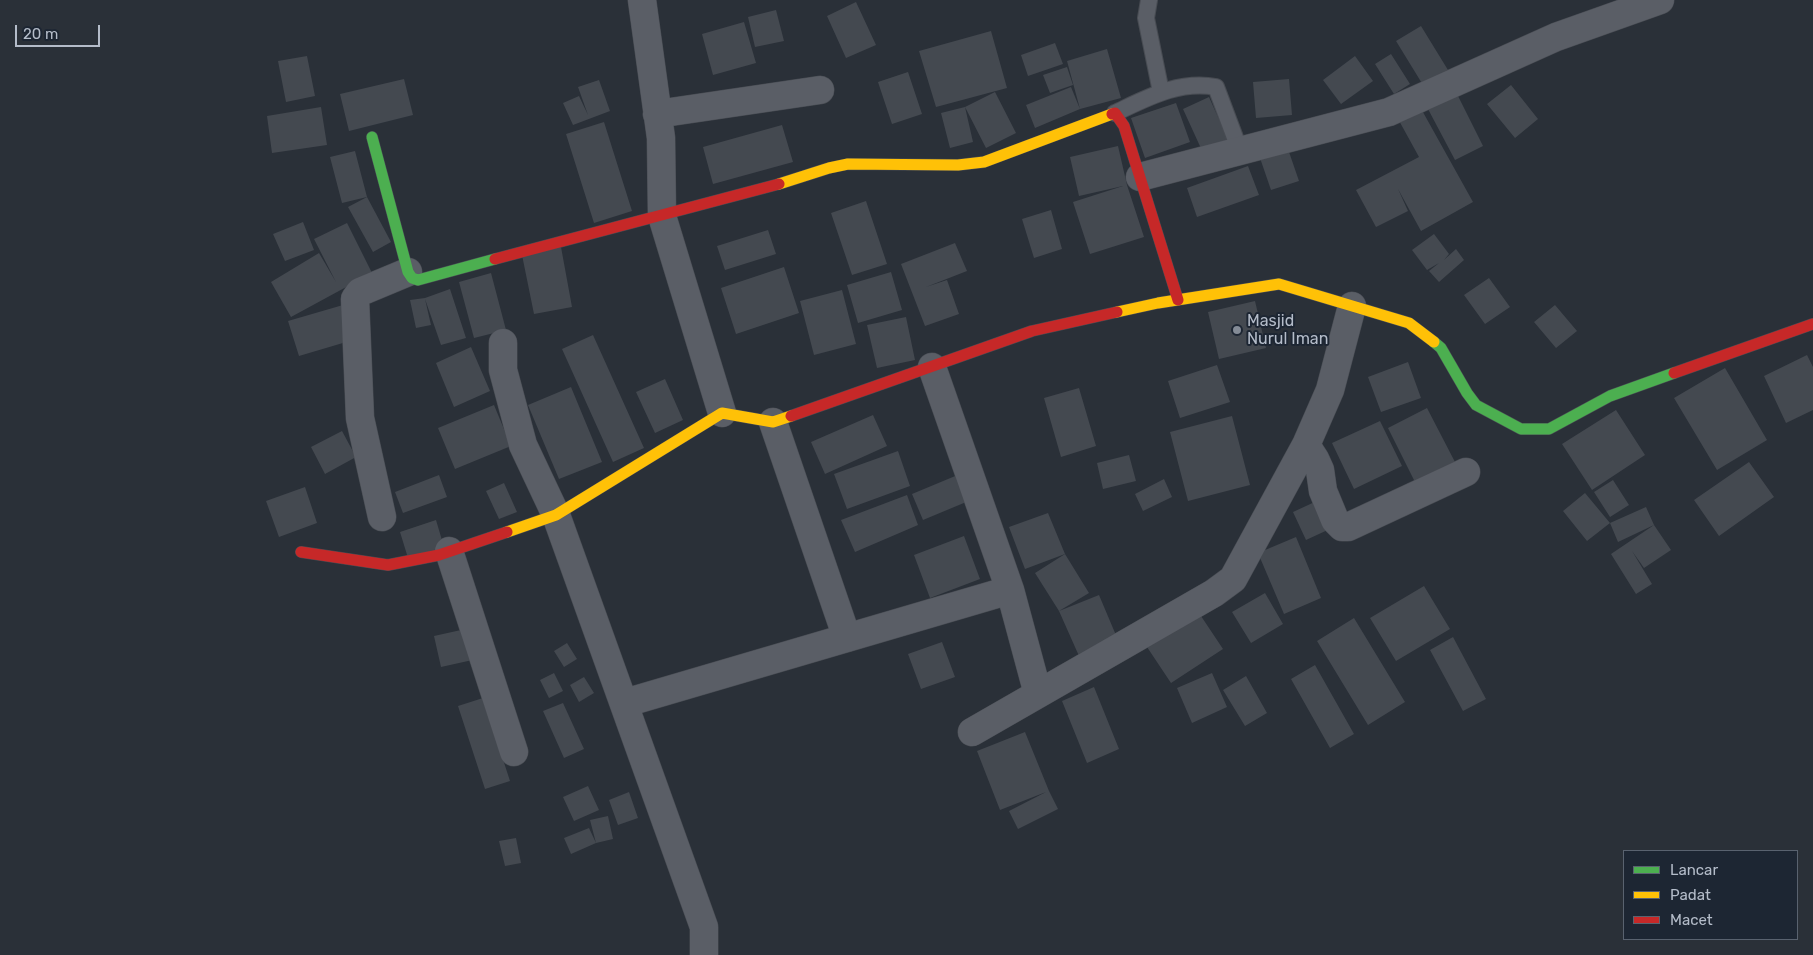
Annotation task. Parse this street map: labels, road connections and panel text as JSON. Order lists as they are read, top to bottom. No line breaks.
{"places":["Masjid Nurul Iman"],"legend":["Lancar","Padat","Macet"],"scale_bar":"20 m"}
